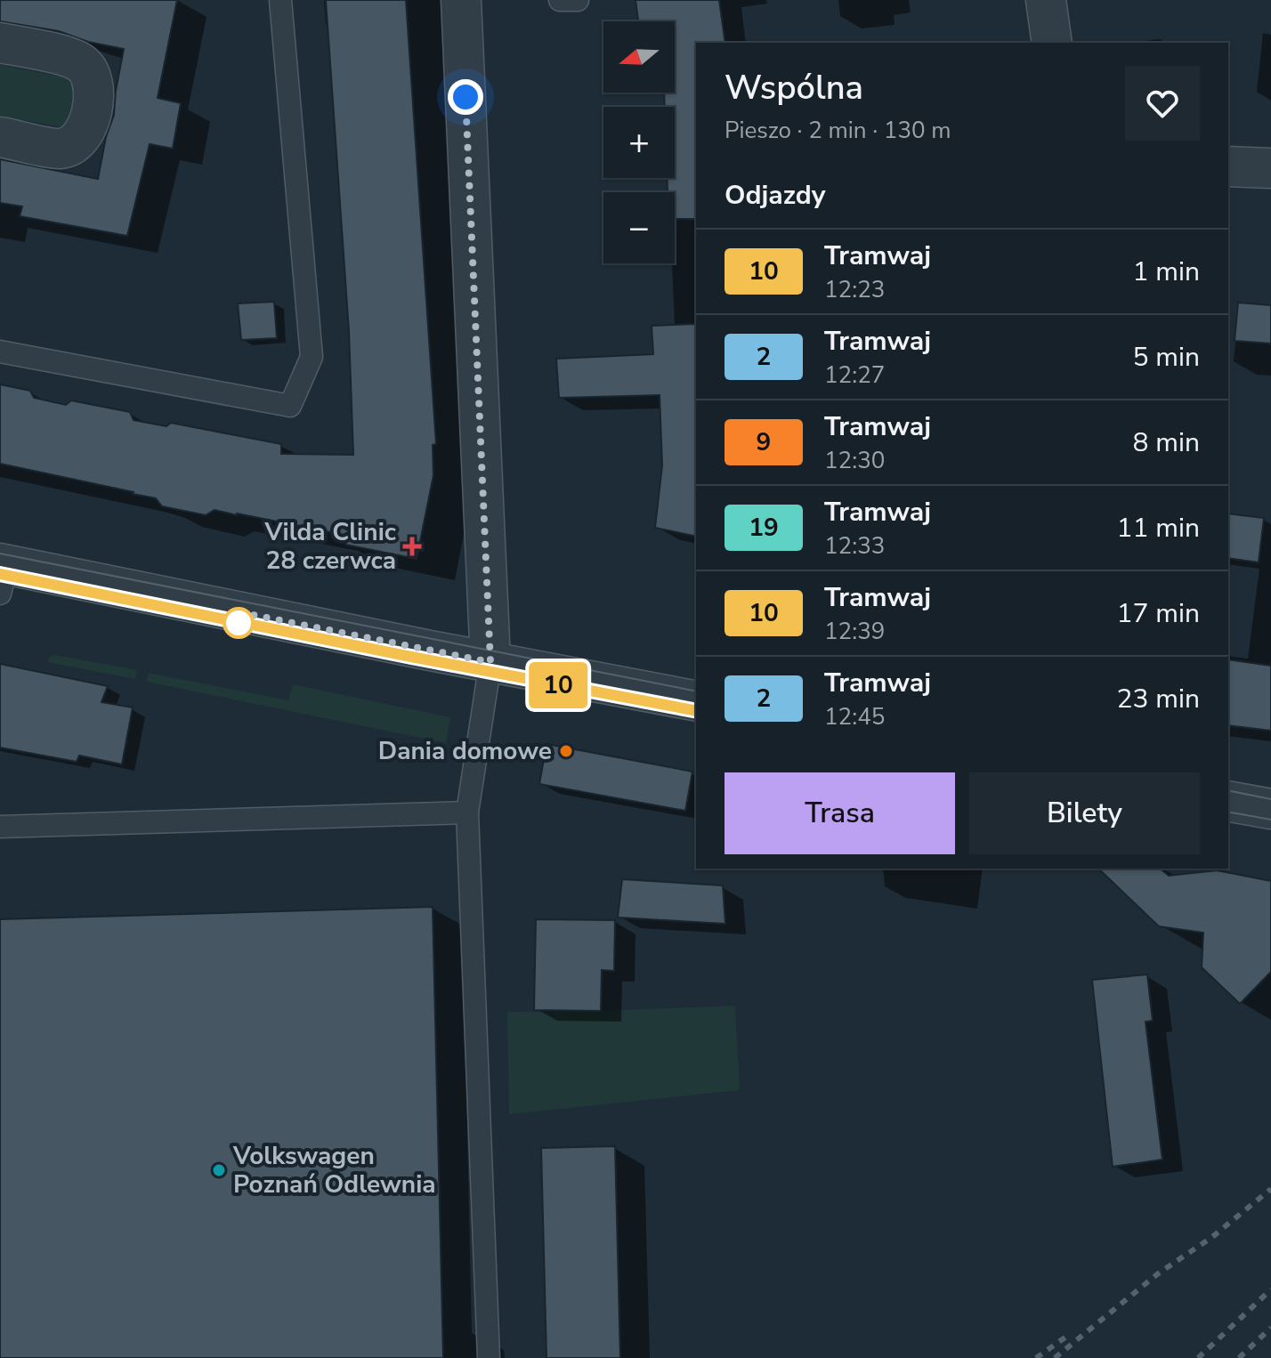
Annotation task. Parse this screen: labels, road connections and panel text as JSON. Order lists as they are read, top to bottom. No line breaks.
{"places":{"health":["Vilda Clinic 28 czerwca"],"other":["Dania domowe","Volkswagen Poznań Odlewnia"]},"lines":["tram line 10"],"north":"left","page":{"on_map":"10","map_buttons":["+","−"],"heading":[["Wspólna","Pieszo · 2 min · 130 m"],"Odjazdy"],"list":[{"mark":"10","name":"Tramwaj","note":"12:23","value":"1 min"},{"mark":"2","name":"Tramwaj","note":"12:27","value":"5 min"},{"mark":"9","name":"Tramwaj","note":"12:30","value":"8 min"},{"mark":"19","name":"Tramwaj","note":"12:33","value":"11 min"},{"mark":"10","name":"Tramwaj","note":"12:39","value":"17 min"},{"mark":"2","name":"Tramwaj","note":"12:45","value":"23 min"}],"buttons":["Trasa","Bilety"]}}
